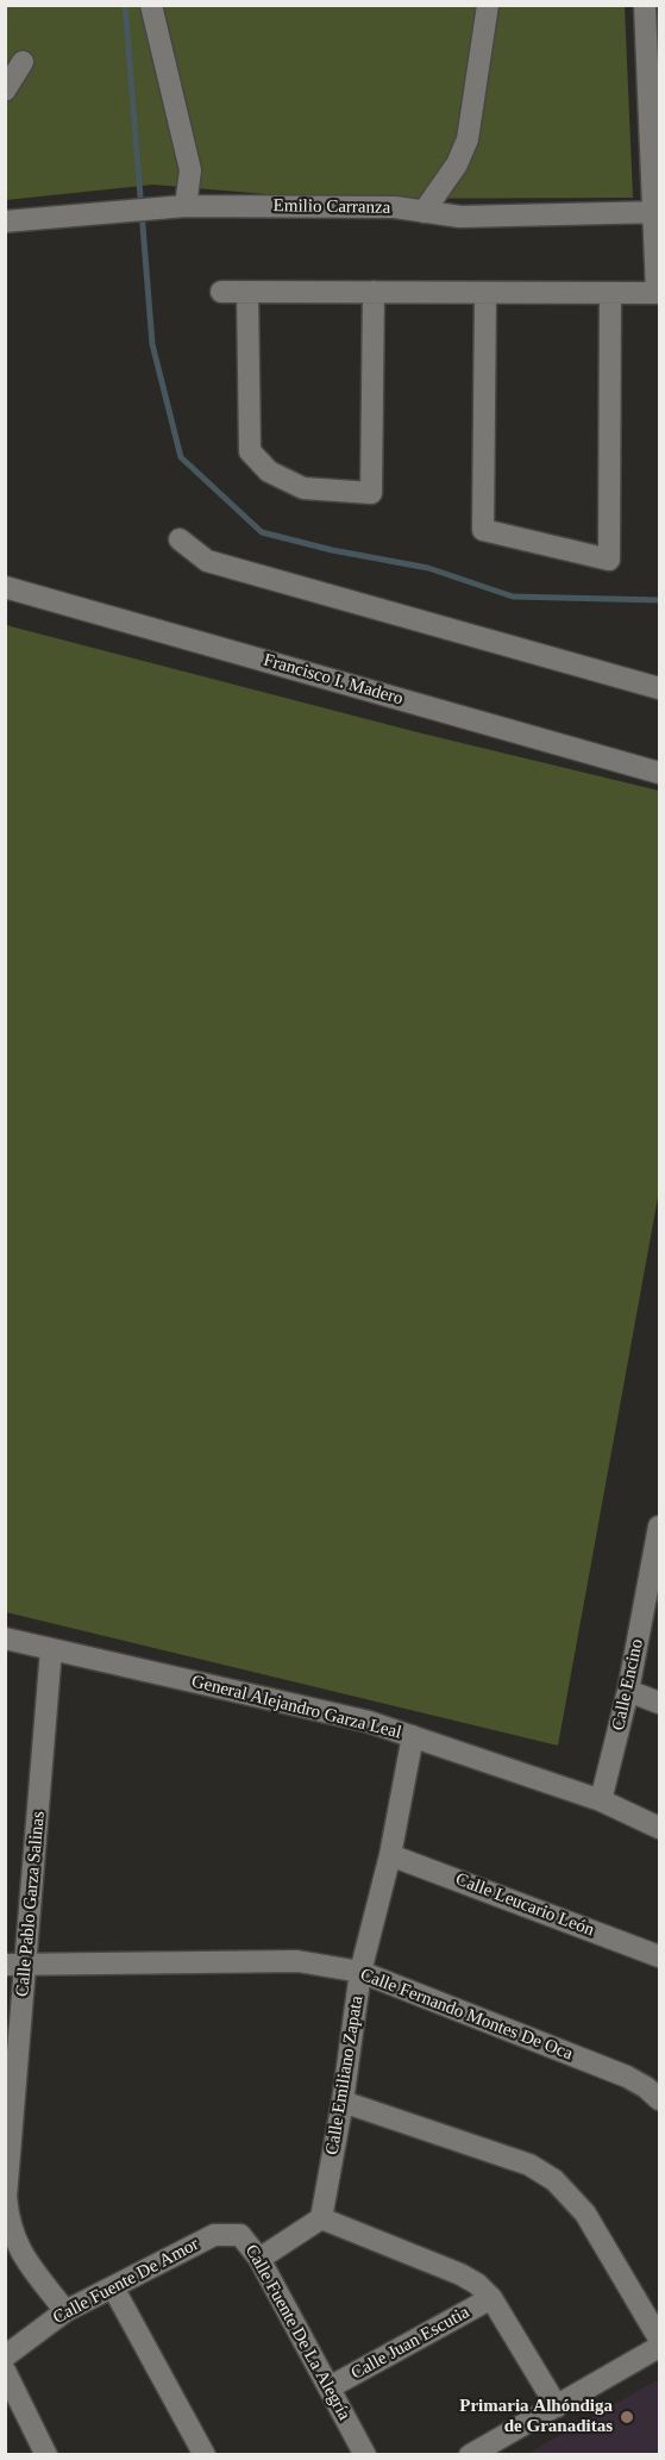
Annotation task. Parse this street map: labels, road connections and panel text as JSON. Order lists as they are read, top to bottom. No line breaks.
{"streets":{"street":["Emilio Carranza","Francisco I. Madero","Calle Encino","General Alejandro Garza Leal","Calle Pablo Garza Salinas","Calle Leucario León","Calle Fernando Montes De Oca","Calle Emiliano Zapata","Calle Fuente De Amor","Calle Fuente De La Alegría","Calle Juan Escutia"]},"crossings":[["Calle Encino","General Alejandro Garza Leal"],["General Alejandro Garza Leal","Calle Pablo Garza Salinas"],["General Alejandro Garza Leal","Calle Emiliano Zapata"],["Calle Pablo Garza Salinas","Calle Fernando Montes De Oca"],["Calle Pablo Garza Salinas","Calle Fuente De Amor"],["Calle Leucario León","Calle Emiliano Zapata"],["Calle Fernando Montes De Oca","Calle Emiliano Zapata"],["Calle Fuente De Amor","Calle Fuente De La Alegría"],["Calle Fuente De La Alegría","Calle Juan Escutia"]],"places":["Primaria Alhóndiga de Granaditas"]}
